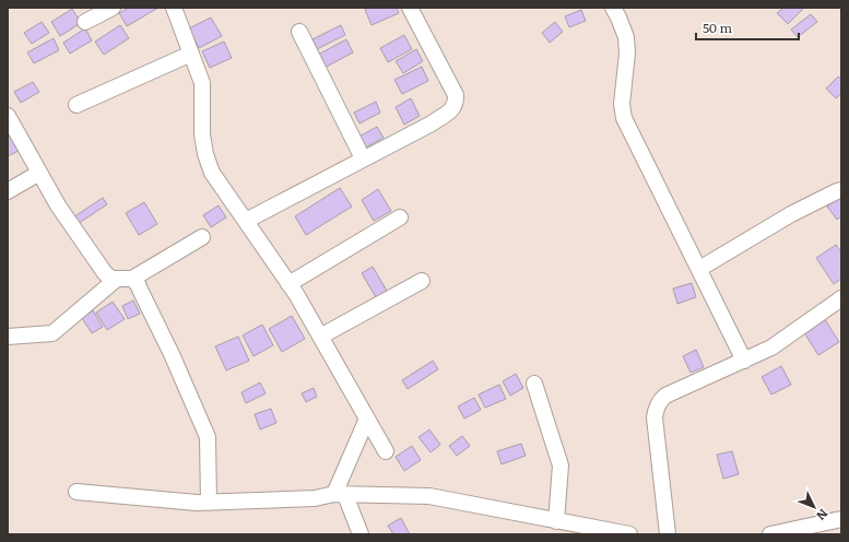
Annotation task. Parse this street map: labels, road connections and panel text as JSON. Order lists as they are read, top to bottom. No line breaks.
{"scale_bar":"50 m","north":"bottom right"}
